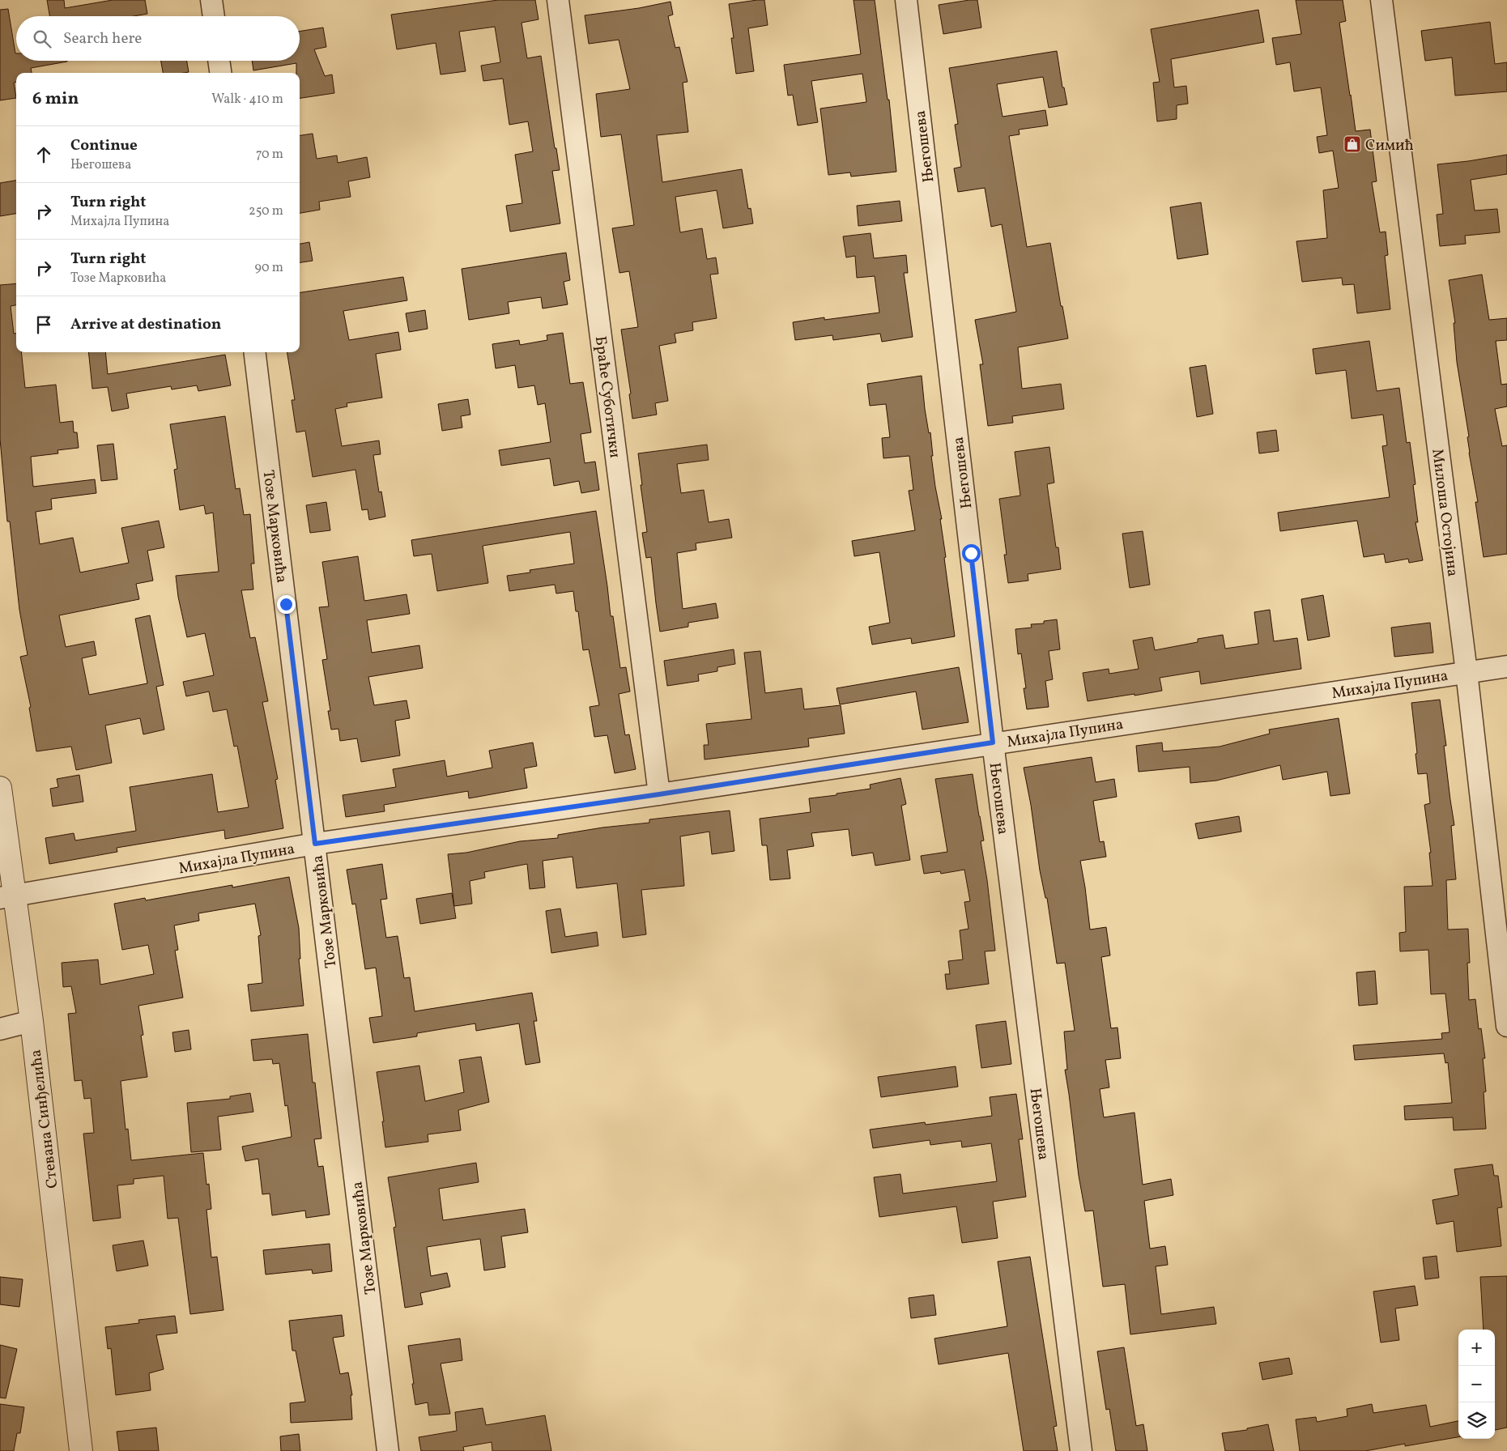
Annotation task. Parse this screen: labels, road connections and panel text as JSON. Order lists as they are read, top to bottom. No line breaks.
{"streets":{"street":["Његошева","Браће Суботички","Милоша Остојина","Тозе Марковића","Михајла Пупина","Стевана Синђелића"]},"crossings":[["Његошева","Михајла Пупина"],["Браће Суботички","Михајла Пупина"],["Милоша Остојина","Михајла Пупина"],["Тозе Марковића","Михајла Пупина"],["Михајла Пупина","Стевана Синђелића"]],"places":{"shop":["Симић"]},"page":{"search":"Search here","heading":["6 min","Walk · 410 m"],"list":[["Continue","Његошева","70 m"],["Turn right","Михајла Пупина","250 m"],["Turn right","Тозе Марковића","90 m"],"Arrive at destination"],"map_buttons":["+","−"]}}
